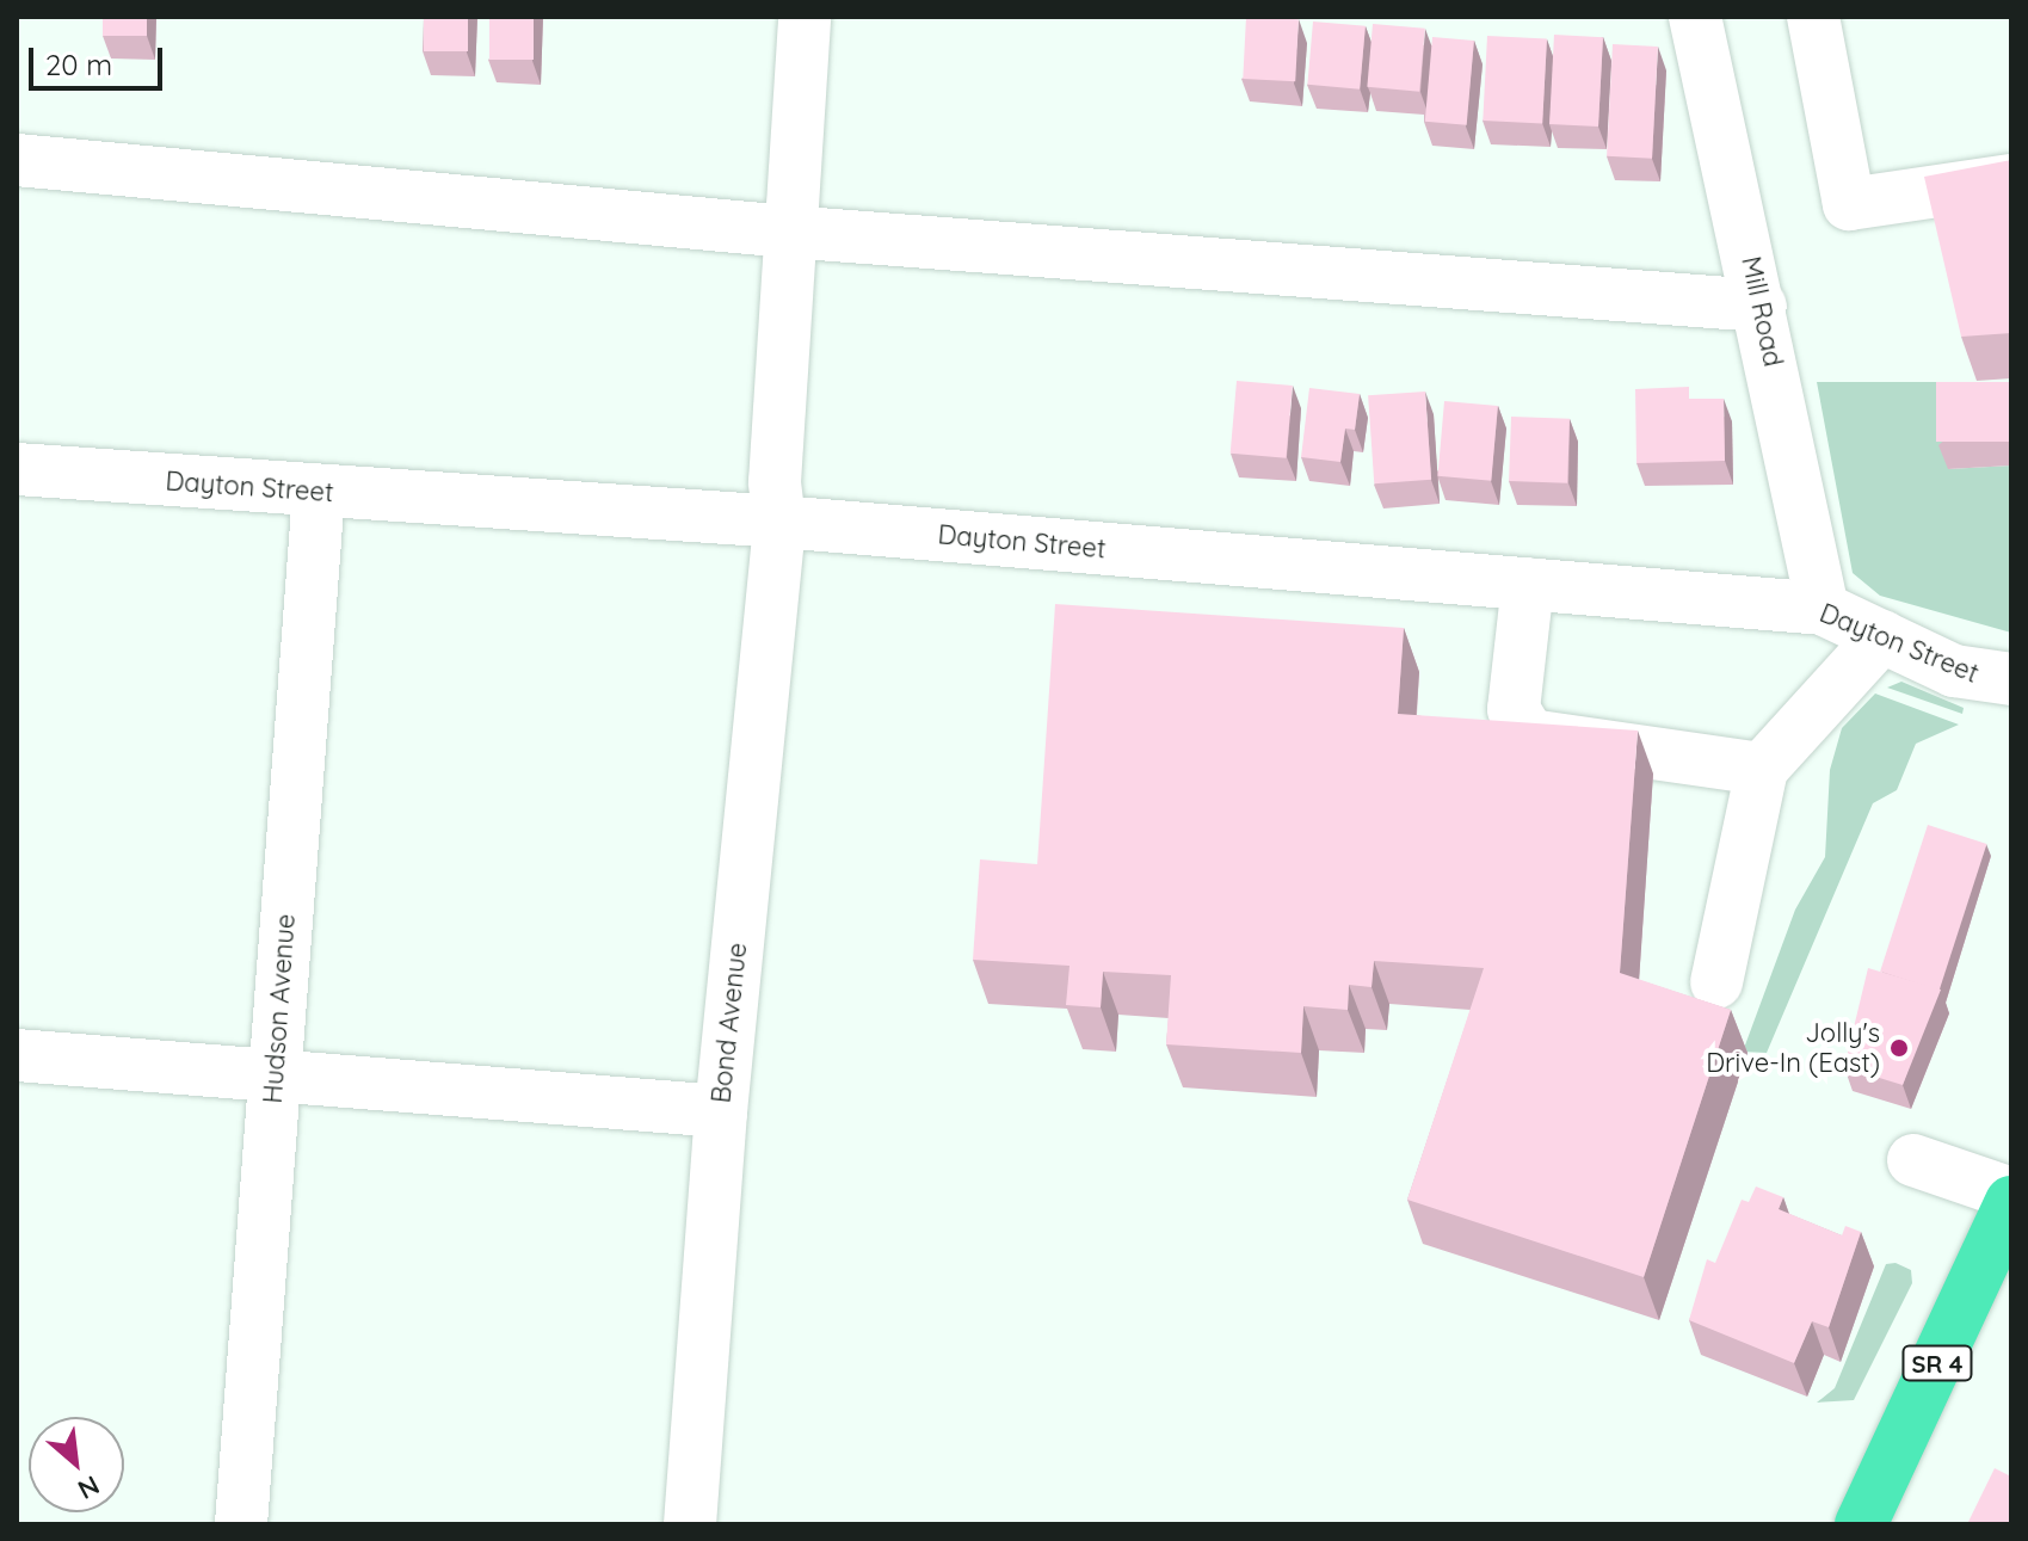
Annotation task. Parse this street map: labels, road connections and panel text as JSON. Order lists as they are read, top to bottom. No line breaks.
{"streets":{"highway":["SR 4"],"street":["Mill Road","Dayton Street","Hudson Avenue","Bond Avenue"]},"crossings":[["Mill Road","Dayton Street"],["Dayton Street","Hudson Avenue"],["Dayton Street","Bond Avenue"]],"places":["Jolly's Drive-In (East)"],"scale_bar":"20 m","north":"bottom right"}
